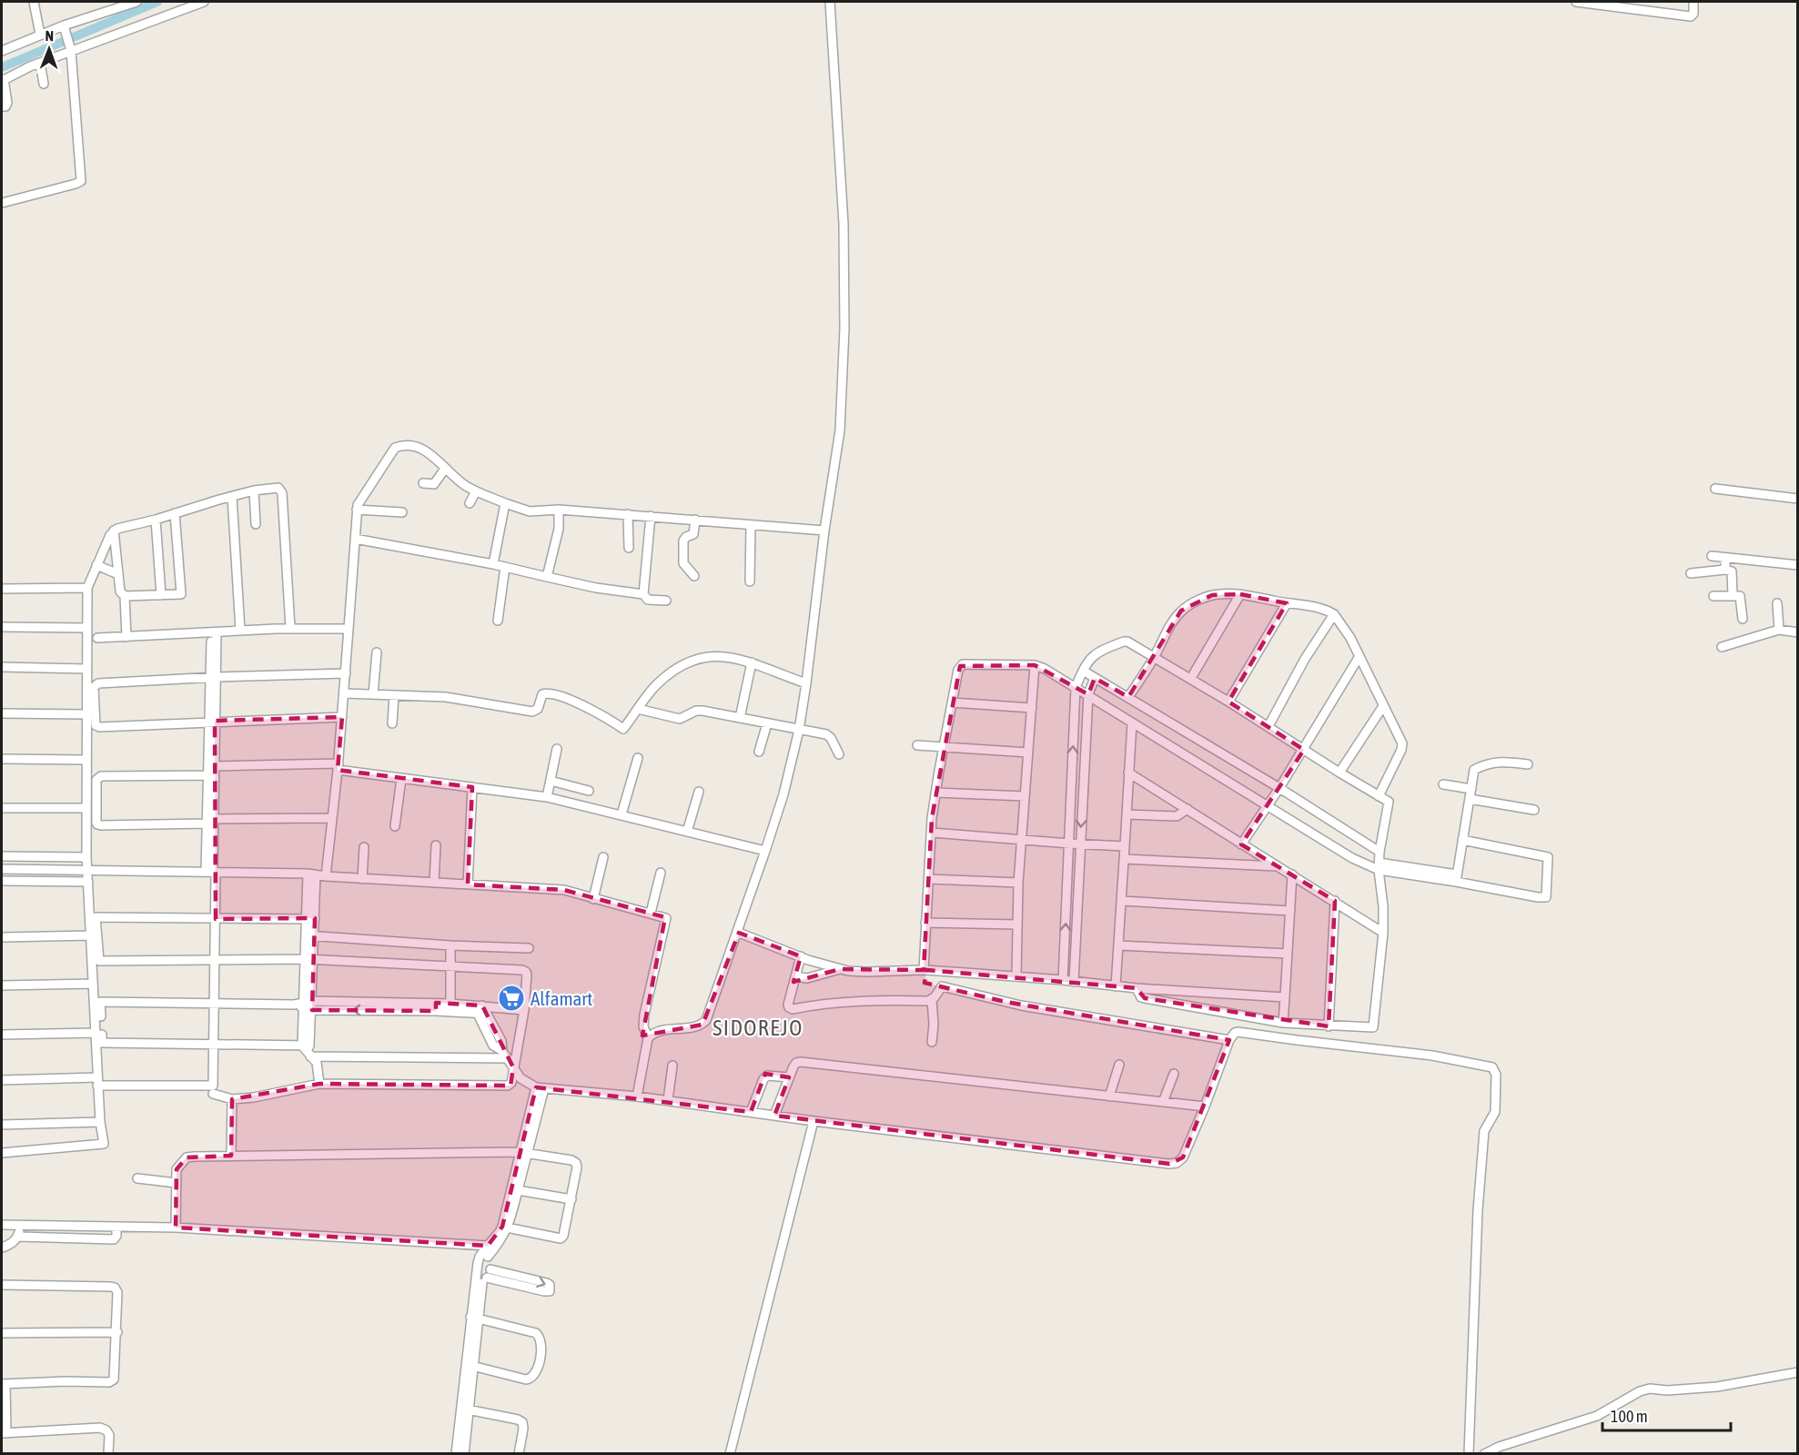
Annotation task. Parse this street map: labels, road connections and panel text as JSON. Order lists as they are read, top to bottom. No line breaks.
{"districts":["SIDOREJO"],"places":{"supermarket":["Alfamart"]},"scale_bar":"100 m","north":"top"}
